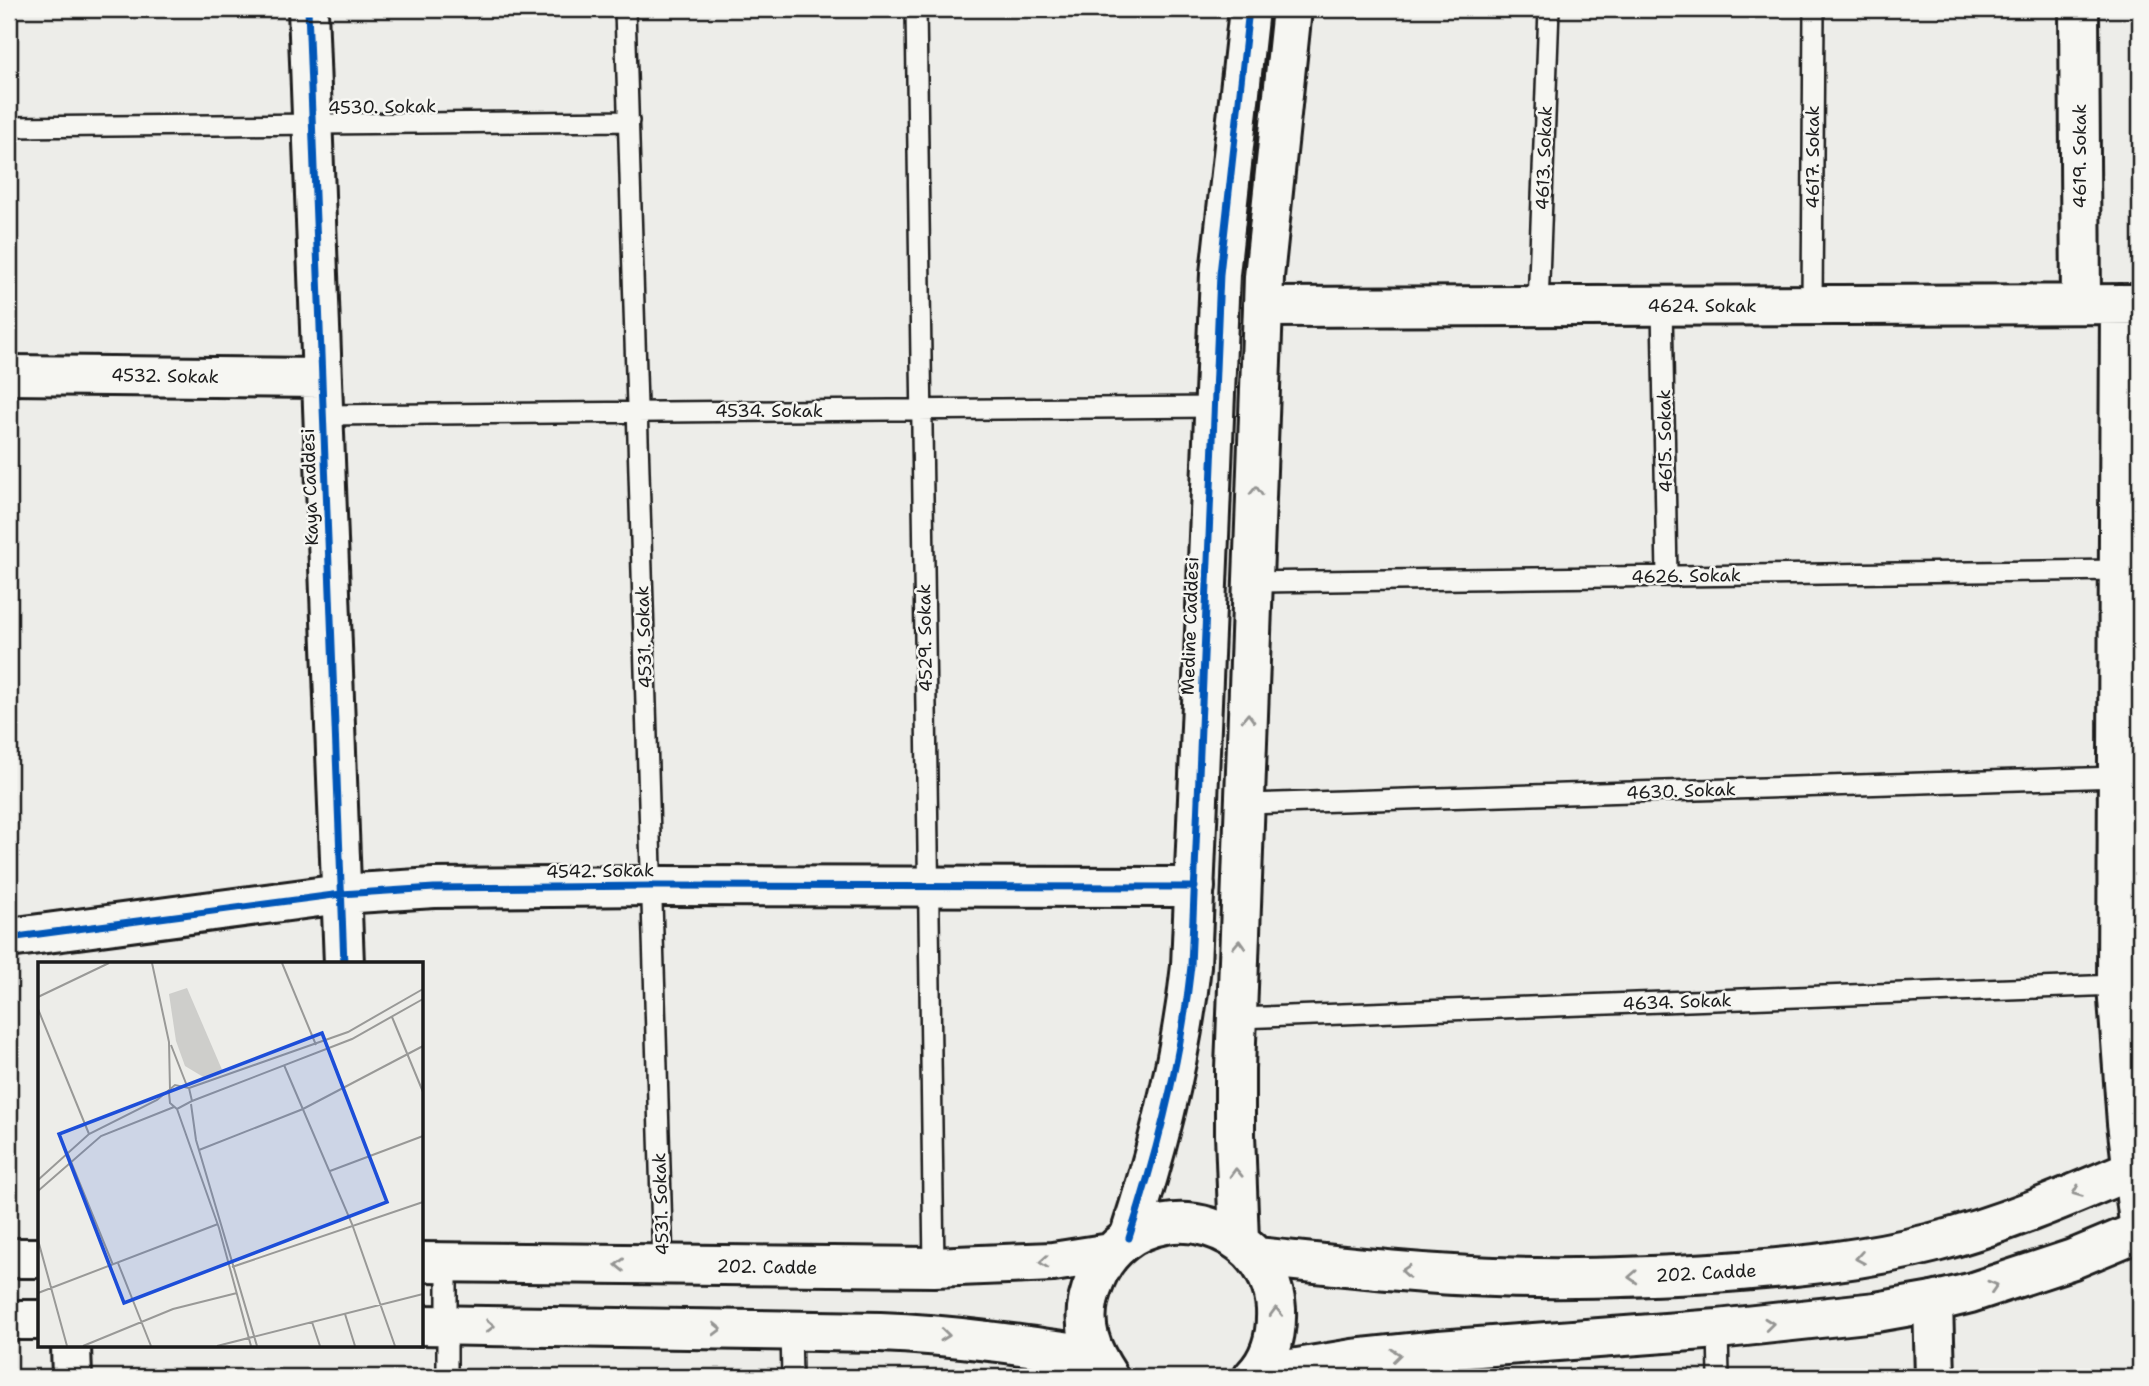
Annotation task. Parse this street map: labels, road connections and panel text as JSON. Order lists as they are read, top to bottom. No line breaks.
{"streets":{"street":["4619. Sokak","4624. Sokak","4532. Sokak","Kaya Caddesi","Medine Caddesi","4542. Sokak","202. Cadde"],"lane":["4530. Sokak","4617. Sokak","4613. Sokak","4534. Sokak","4615. Sokak","4626. Sokak","4531. Sokak","4529. Sokak","4630. Sokak","4634. Sokak"]},"crossings":[["4530. Sokak","Kaya Caddesi"],["4530. Sokak","4531. Sokak"],["4619. Sokak","4624. Sokak"],["4617. Sokak","4624. Sokak"],["4613. Sokak","4624. Sokak"],["4624. Sokak","4615. Sokak"],["4532. Sokak","4534. Sokak"],["4532. Sokak","Kaya Caddesi"],["4534. Sokak","Kaya Caddesi"],["4534. Sokak","Medine Caddesi"],["4534. Sokak","4531. Sokak"],["4534. Sokak","4529. Sokak"],["4615. Sokak","4626. Sokak"],["Kaya Caddesi","4542. Sokak"],["Medine Caddesi","4542. Sokak"],["Medine Caddesi","202. Cadde"],["4531. Sokak","4542. Sokak"],["4531. Sokak","202. Cadde"],["4529. Sokak","4542. Sokak"],["4529. Sokak","202. Cadde"]]}
